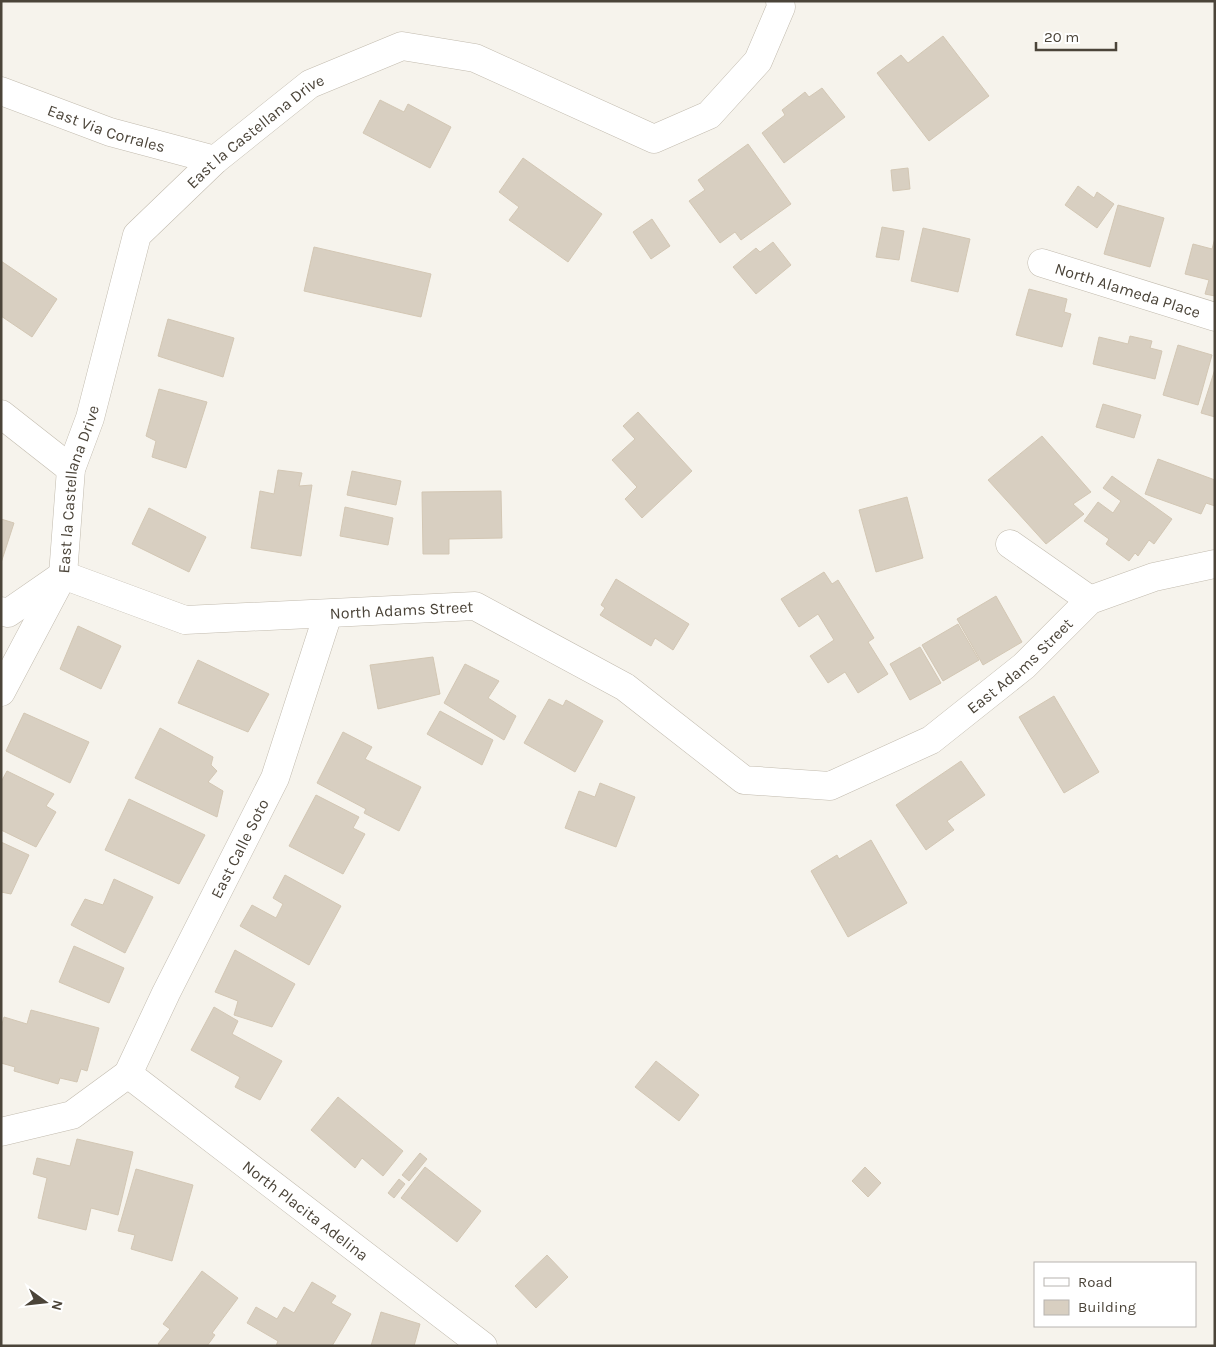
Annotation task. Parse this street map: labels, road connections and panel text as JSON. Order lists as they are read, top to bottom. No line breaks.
{"streets":{"street":["East Via Corrales","East la Castellana Drive","North Alameda Place","North Adams Street","East Adams Street","East Calle Soto","North Placita Adelina"]},"crossings":[["East Via Corrales","East la Castellana Drive"],["East la Castellana Drive","North Adams Street"],["North Adams Street","East Adams Street"],["North Adams Street","East Calle Soto"],["East Calle Soto","North Placita Adelina"]],"legend":["Road","Building"],"scale_bar":"20 m","north":"right"}
